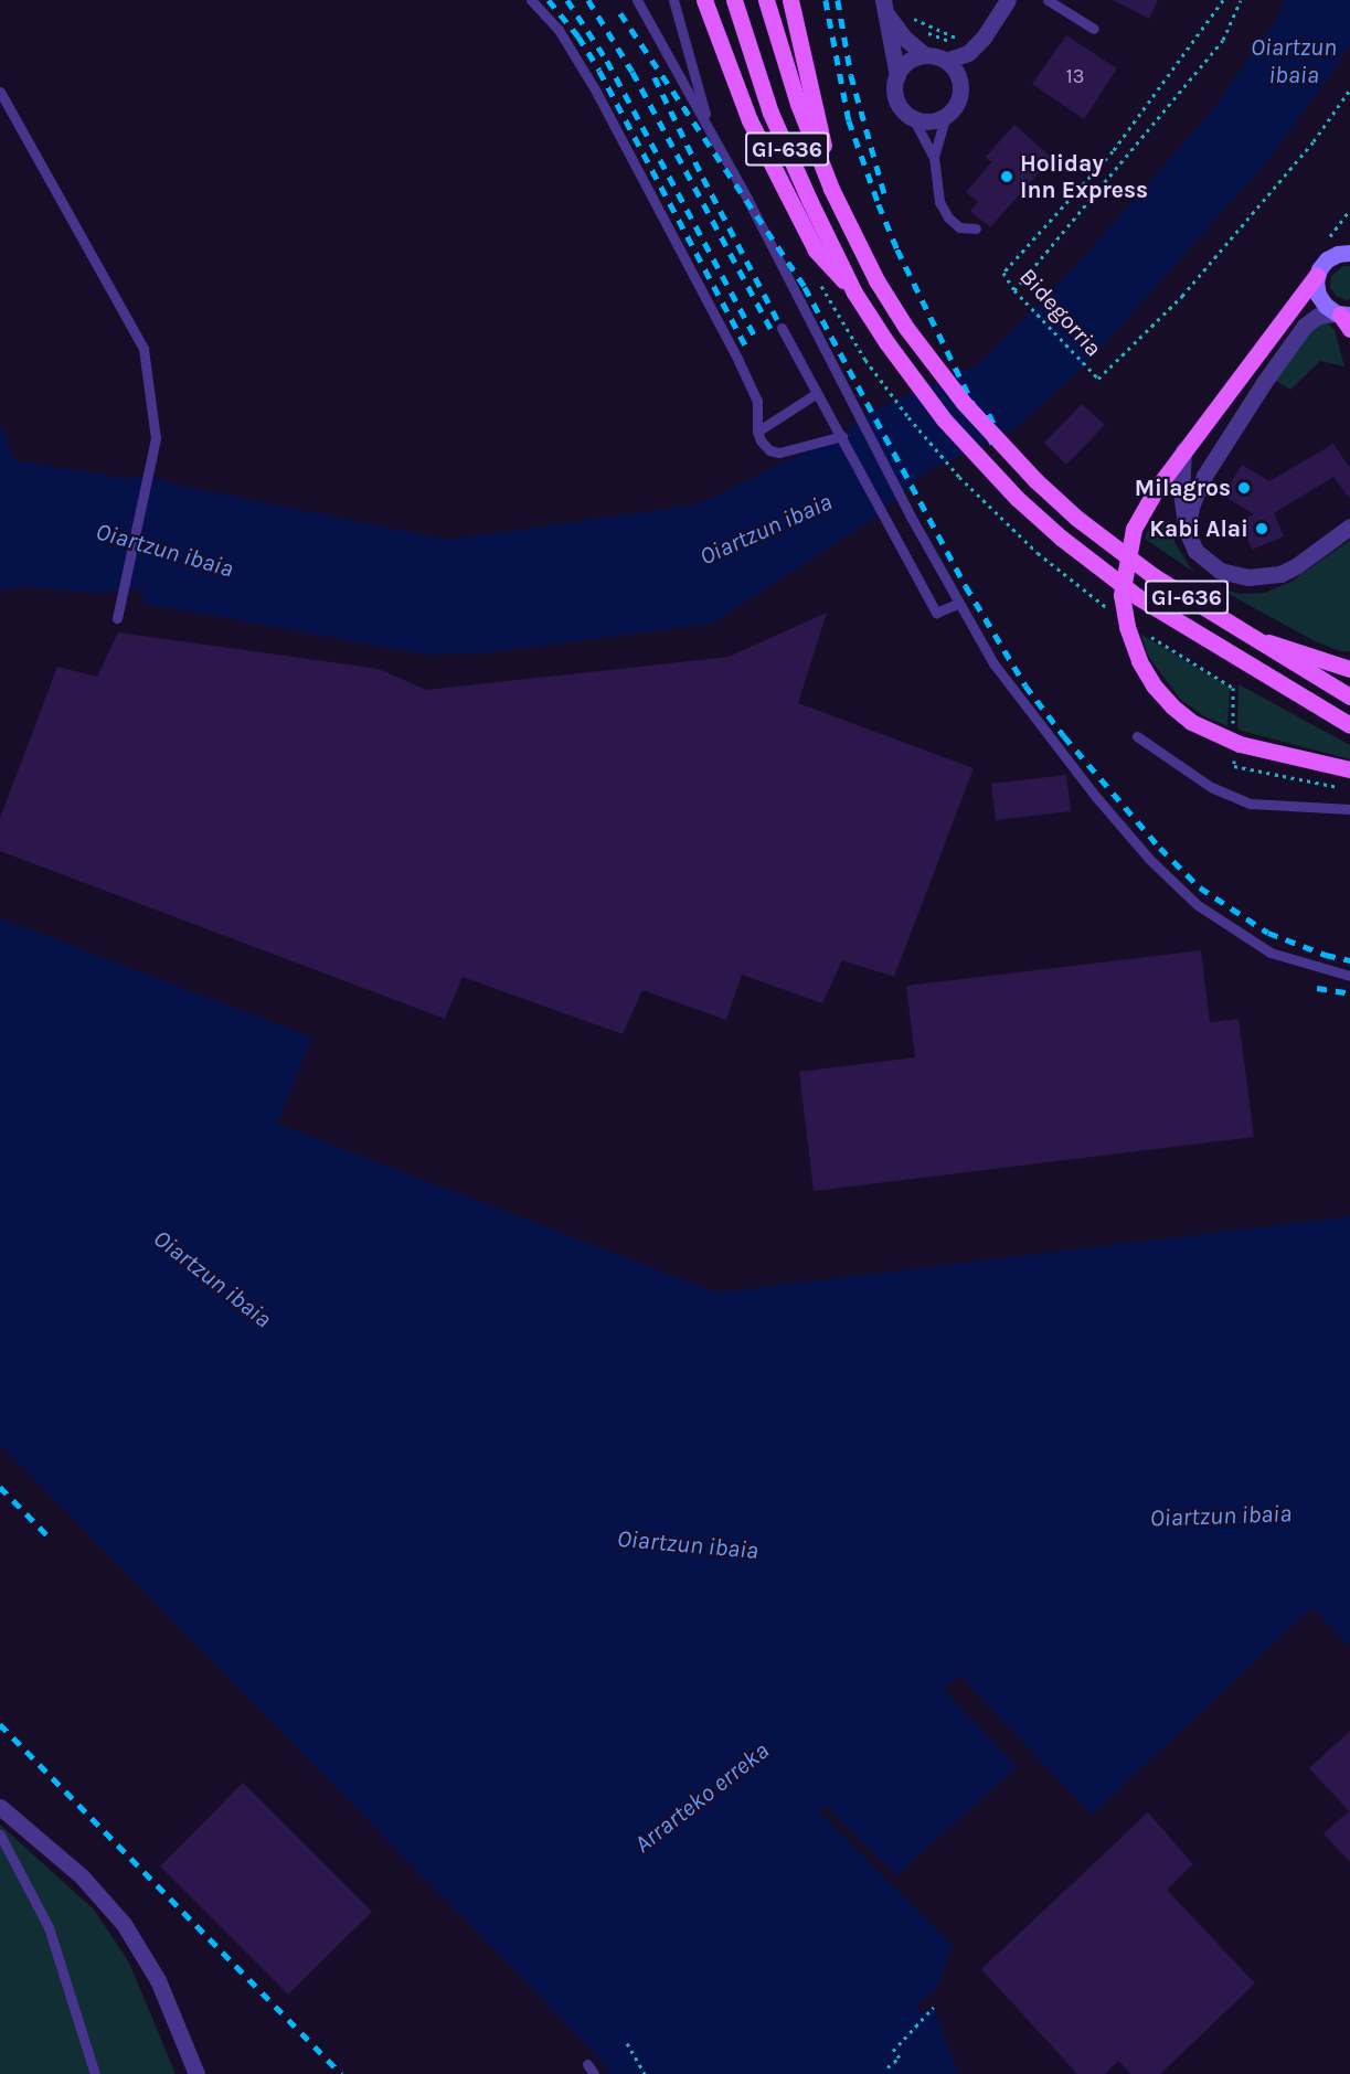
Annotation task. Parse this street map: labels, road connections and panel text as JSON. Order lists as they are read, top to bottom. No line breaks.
{"streets":{"main road":["GI-636"],"path":["Bidegorria"]},"water":["Oiartzun ibaia","Arrarteko erreka"],"places":["Holiday Inn Express","Milagros","Kabi Alai"],"house_numbers":["13"]}
